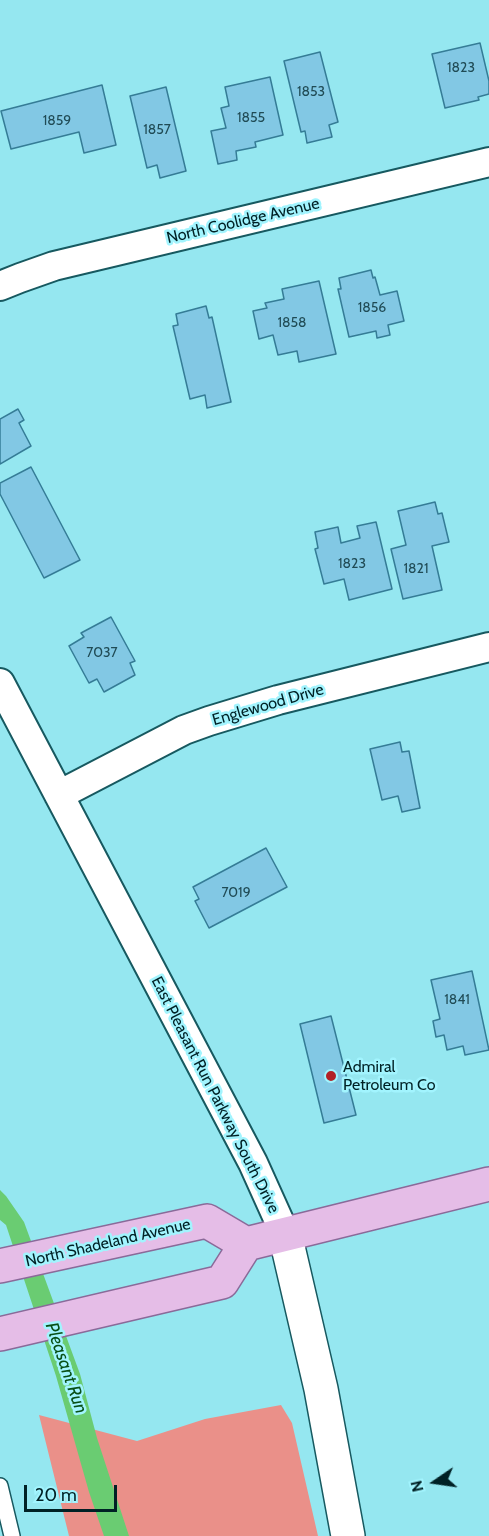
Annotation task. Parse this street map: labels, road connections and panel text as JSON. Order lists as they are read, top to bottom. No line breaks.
{"streets":{"main road":["North Shadeland Avenue"],"street":["North Coolidge Avenue","Englewood Drive","East Pleasant Run Parkway South Drive"]},"crossings":[["Englewood Drive","East Pleasant Run Parkway South Drive"]],"water":["Pleasant Run"],"places":["Admiral Petroleum Co"],"house_numbers":["1823","1853","1855","1859","1857","1856","1858","1823","1821","7037","7019","1841"],"scale_bar":"20 m","north":"left"}
